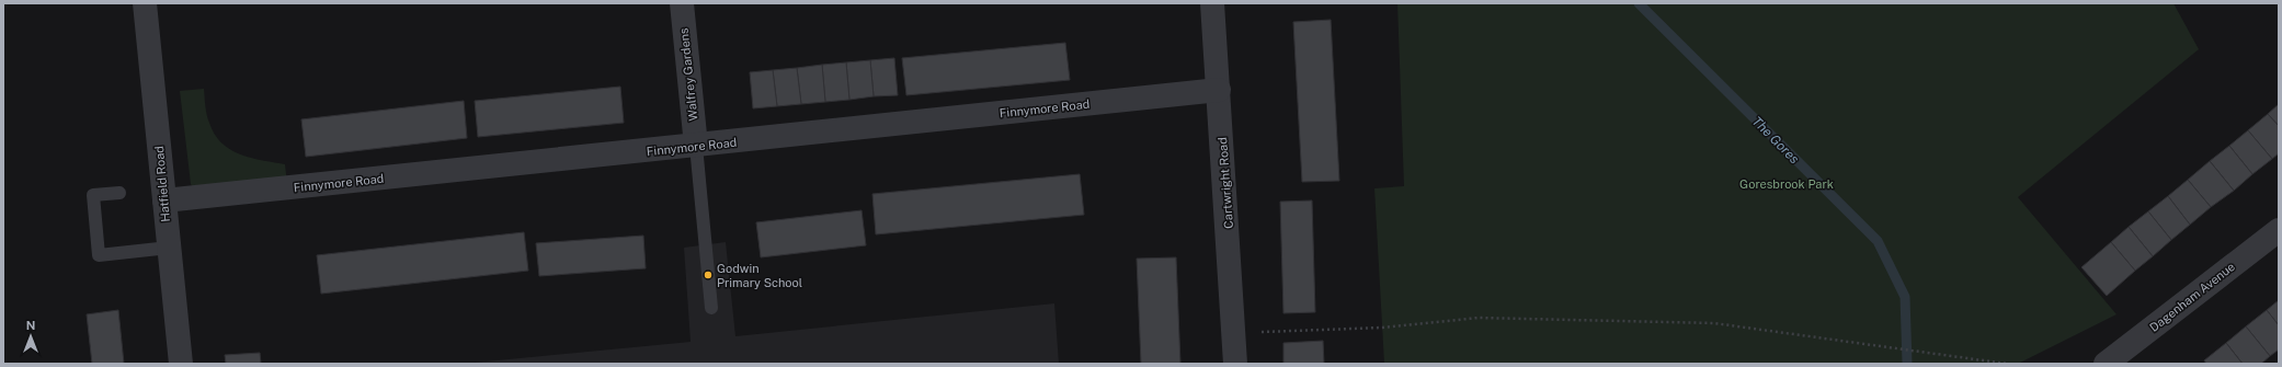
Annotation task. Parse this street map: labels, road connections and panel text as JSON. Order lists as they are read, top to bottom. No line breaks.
{"streets":{"street":["Walfrey Gardens","Finnymore Road","Cartwright Road","Hatfield Road","Dagenham Avenue"]},"crossings":[["Walfrey Gardens","Finnymore Road"],["Finnymore Road","Cartwright Road"],["Finnymore Road","Hatfield Road"]],"water":["The Gores"],"parks":["Goresbrook Park"],"places":["Godwin Primary School"],"north":"top"}
